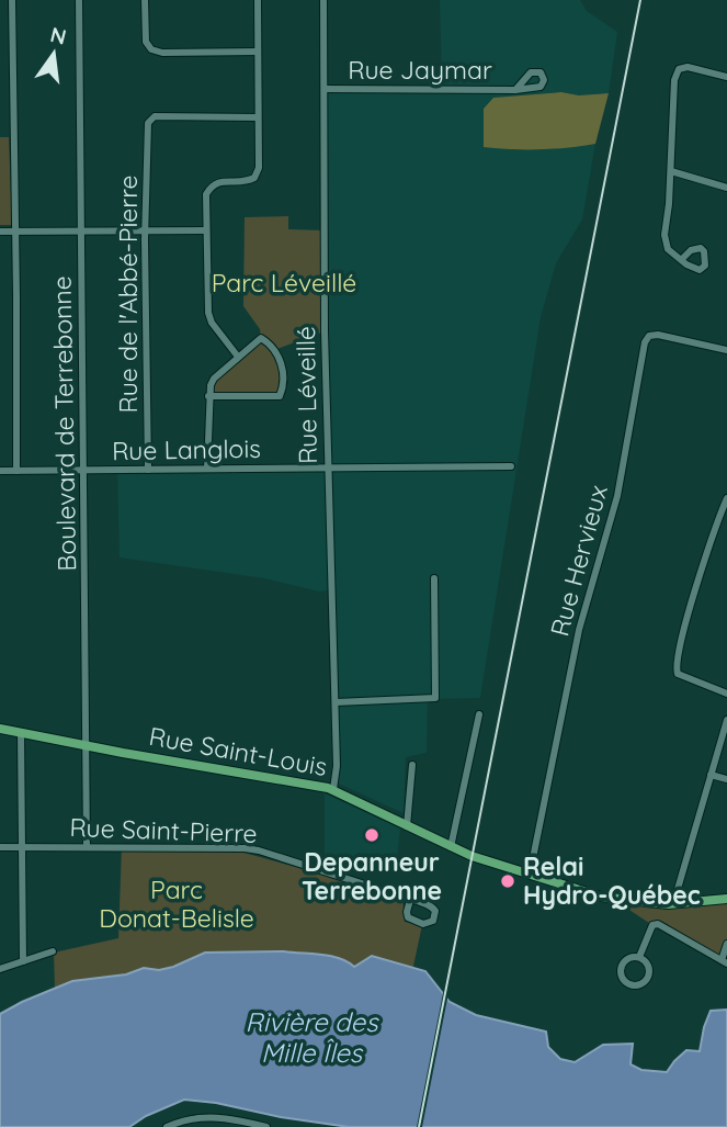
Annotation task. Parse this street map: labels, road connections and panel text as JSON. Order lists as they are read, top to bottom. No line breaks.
{"streets":{"main road":["Rue Saint-Louis"],"street":["Rue Jaymar","Rue de l'Abbé-Pierre","Rue Léveillé","Boulevard de Terrebonne","Rue Langlois","Rue Hervieux","Rue Saint-Pierre"]},"crossings":[["Rue Jaymar","Rue Léveillé"],["Rue de l'Abbé-Pierre","Rue Langlois"],["Rue Léveillé","Rue Langlois"],["Rue Léveillé","Rue Saint-Louis"],["Boulevard de Terrebonne","Rue Langlois"],["Boulevard de Terrebonne","Rue Saint-Louis"],["Boulevard de Terrebonne","Rue Saint-Pierre"],["Rue Hervieux","Rue Saint-Louis"]],"water":["Rivière des Mille Îles"],"parks":["Parc Léveillé","Parc Donat-Belisle"],"places":["Depanneur Terrebonne","Relai Hydro-Québec"],"north":"top"}
